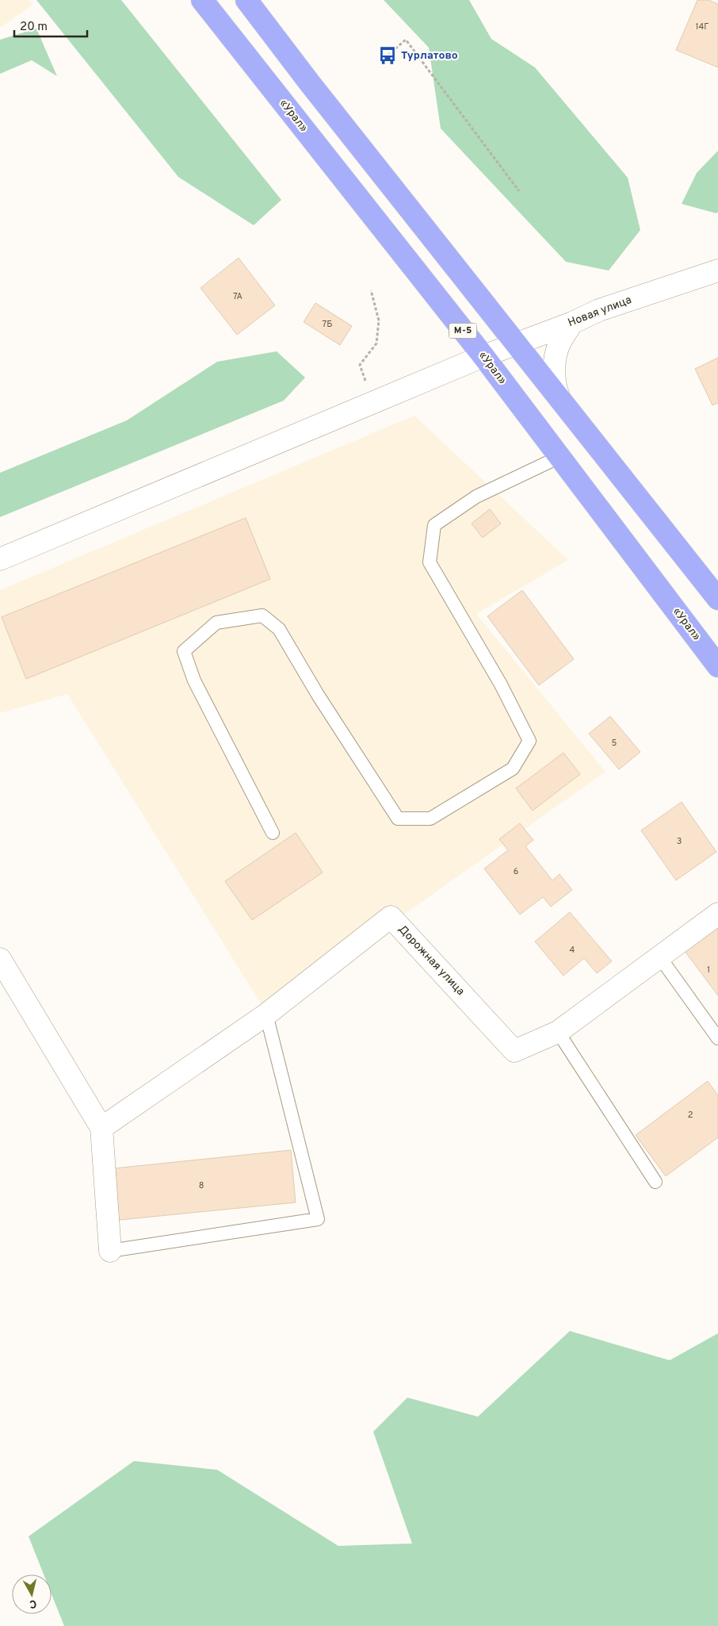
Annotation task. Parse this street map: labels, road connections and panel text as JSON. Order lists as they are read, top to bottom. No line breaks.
{"streets":{"highway":["«Урал»","М-5"],"street":["Новая улица","Дорожная улица"]},"crossings":[["«Урал»","Новая улица"]],"places":{"bus stop":["Турлатово"]},"house_numbers":["14Г","7А","7Б","5","3","6","4","1","2","8"],"scale_bar":"20 m","north":"bottom"}
